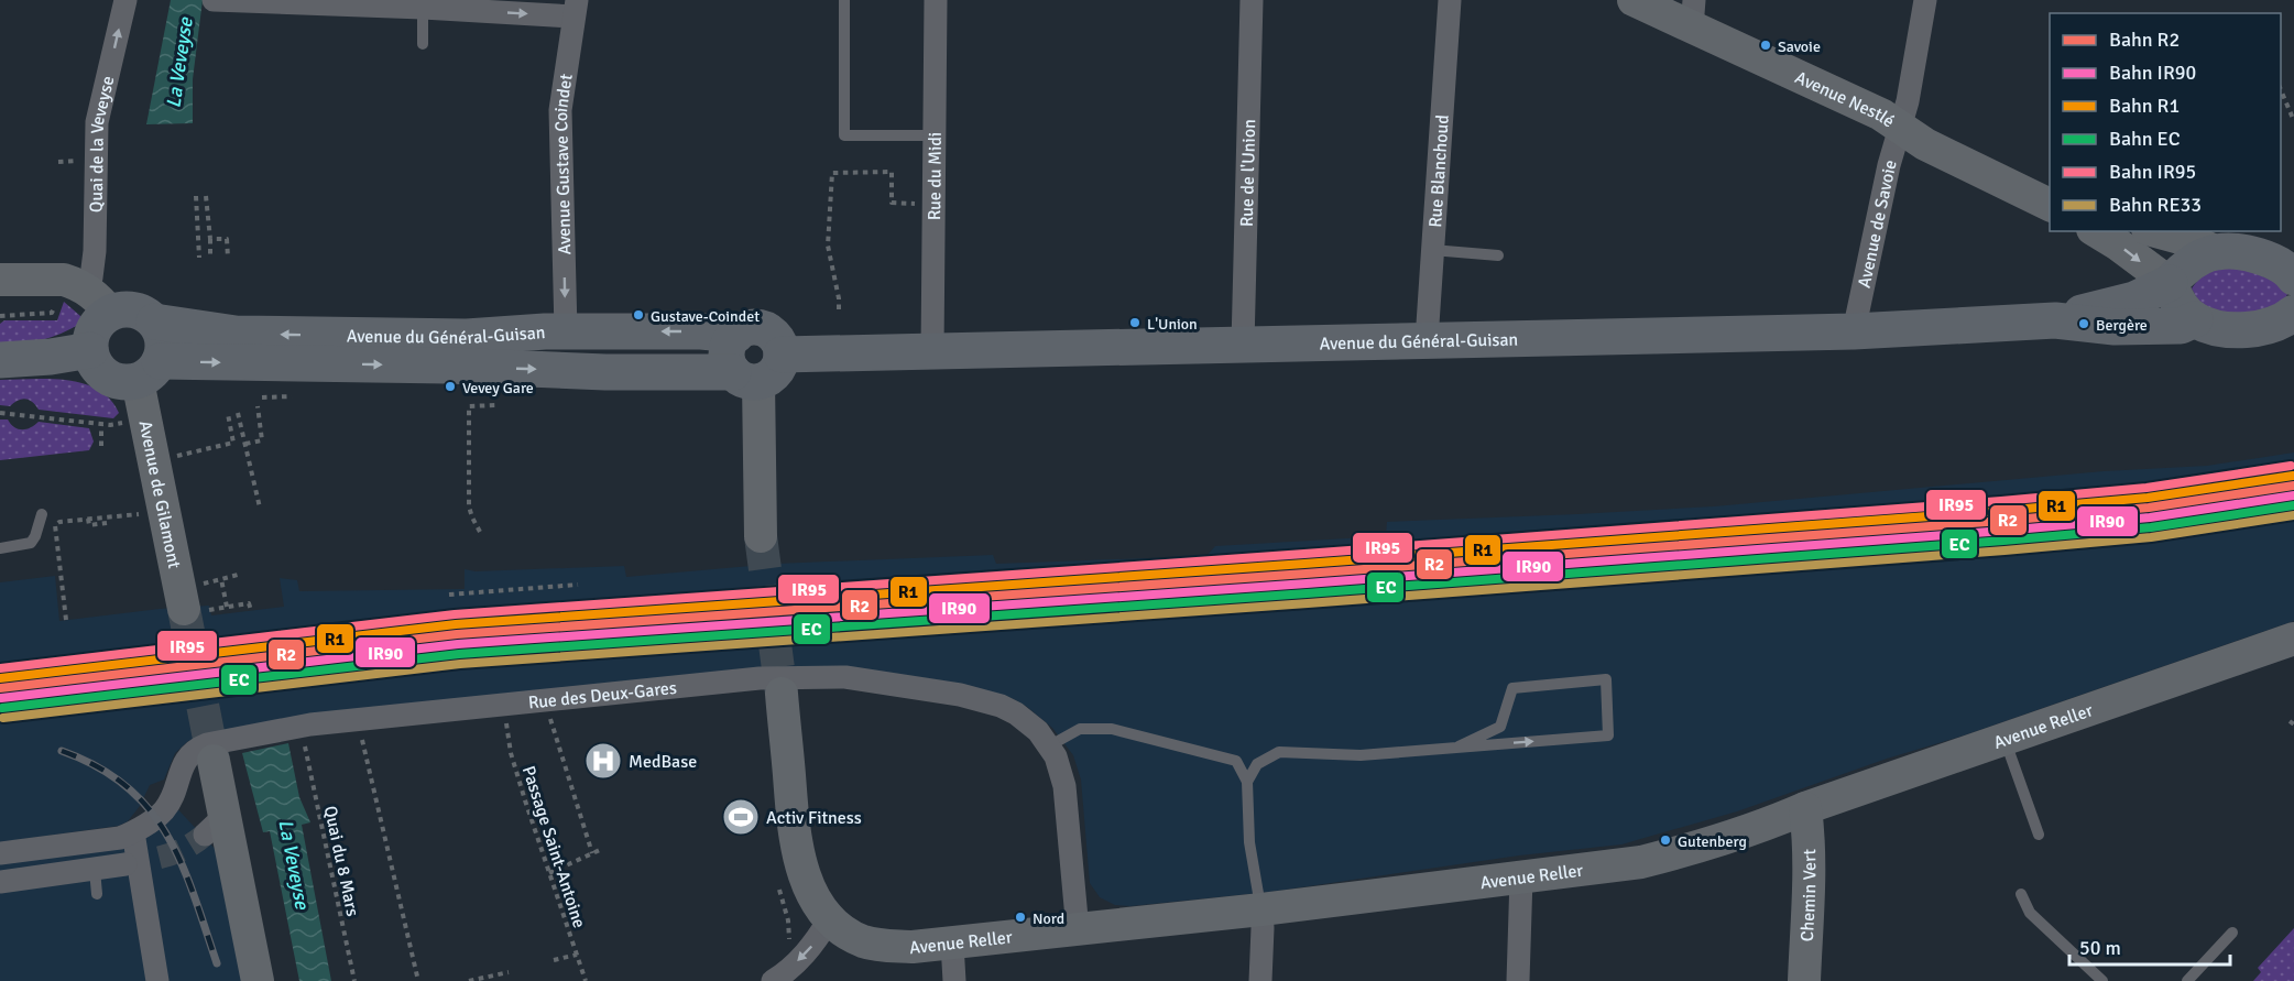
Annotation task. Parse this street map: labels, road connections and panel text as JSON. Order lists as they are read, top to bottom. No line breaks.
{"streets":{"main road":["Avenue du Général-Guisan"],"street":["Avenue Nestlé","Quai de la Veveyse","Avenue Gustave Coindet","Rue Blanchoud","Rue de l'Union","Rue du Midi","Avenue de Savoie","Avenue de Gilamont","Rue des Deux-Gares","Avenue Reller","Chemin Vert"],"path":["Passage Saint-Antoine","Quai du 8 Mars"]},"crossings":[["Avenue Nestlé","Avenue de Savoie"],["Quai de la Veveyse","Avenue du Général-Guisan"],["Avenue Gustave Coindet","Avenue du Général-Guisan"],["Rue Blanchoud","Avenue du Général-Guisan"],["Rue de l'Union","Avenue du Général-Guisan"],["Rue du Midi","Avenue du Général-Guisan"],["Avenue de Savoie","Avenue du Général-Guisan"],["Avenue du Général-Guisan","Avenue de Gilamont"],["Rue des Deux-Gares","Avenue Reller"],["Avenue Reller","Chemin Vert"]],"one_way":["Quai de la Veveyse","Avenue Gustave Coindet"],"water":["La Veveyse"],"places":{"other":["Savoie","Gustave-Coindet","L'Union","Bergère","Vevey Gare","Gutenberg","Nord"],"hospital":["MedBase"],"sports":["Activ Fitness"]},"lines":["rail line IR95","rail line R1","rail line R2","rail line IR90","rail line EC","rail line RE33"],"legend":["Bahn R2","Bahn IR90","Bahn R1","Bahn EC","Bahn IR95","Bahn RE33"],"scale_bar":"50 m"}
